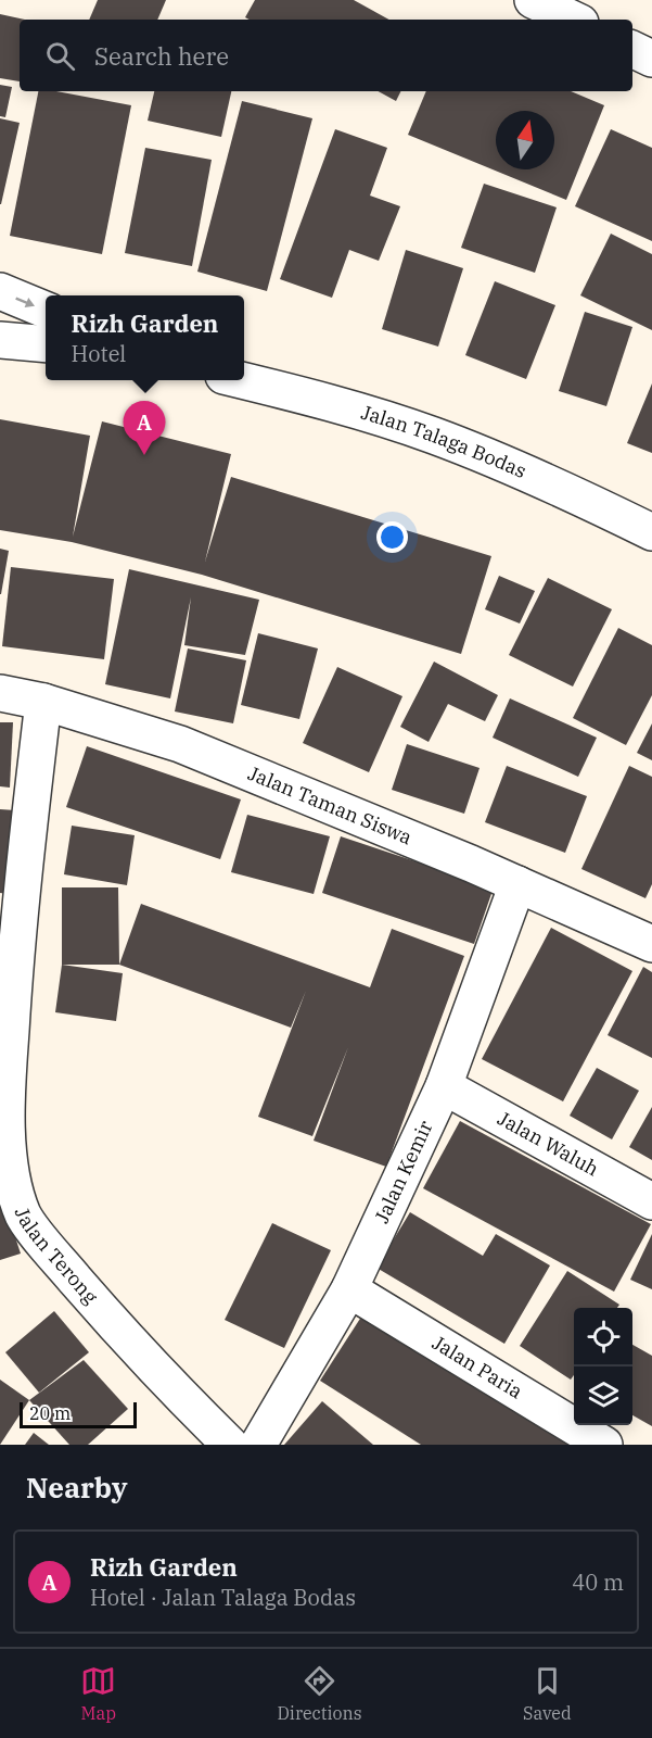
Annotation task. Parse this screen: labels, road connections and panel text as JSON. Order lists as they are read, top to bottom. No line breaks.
{"streets":{"street":["Jalan Talaga Bodas","Jalan Taman Siswa","Jalan Waluh","Jalan Kemir","Jalan Terong","Jalan Paria"]},"crossings":[["Jalan Taman Siswa","Jalan Kemir"],["Jalan Taman Siswa","Jalan Terong"],["Jalan Waluh","Jalan Kemir"],["Jalan Kemir","Jalan Paria"]],"scale_bar":"20 m","north":"top","page":{"search":"Search here","popup":["Rizh Garden","Hotel"],"pins":"A","scale":"20 m","heading":"Nearby","list":[{"mark":"A","name":"Rizh Garden","note":"Hotel · Jalan Talaga Bodas","value":"40 m"}],"nav":["Map","Directions","Saved"]}}
